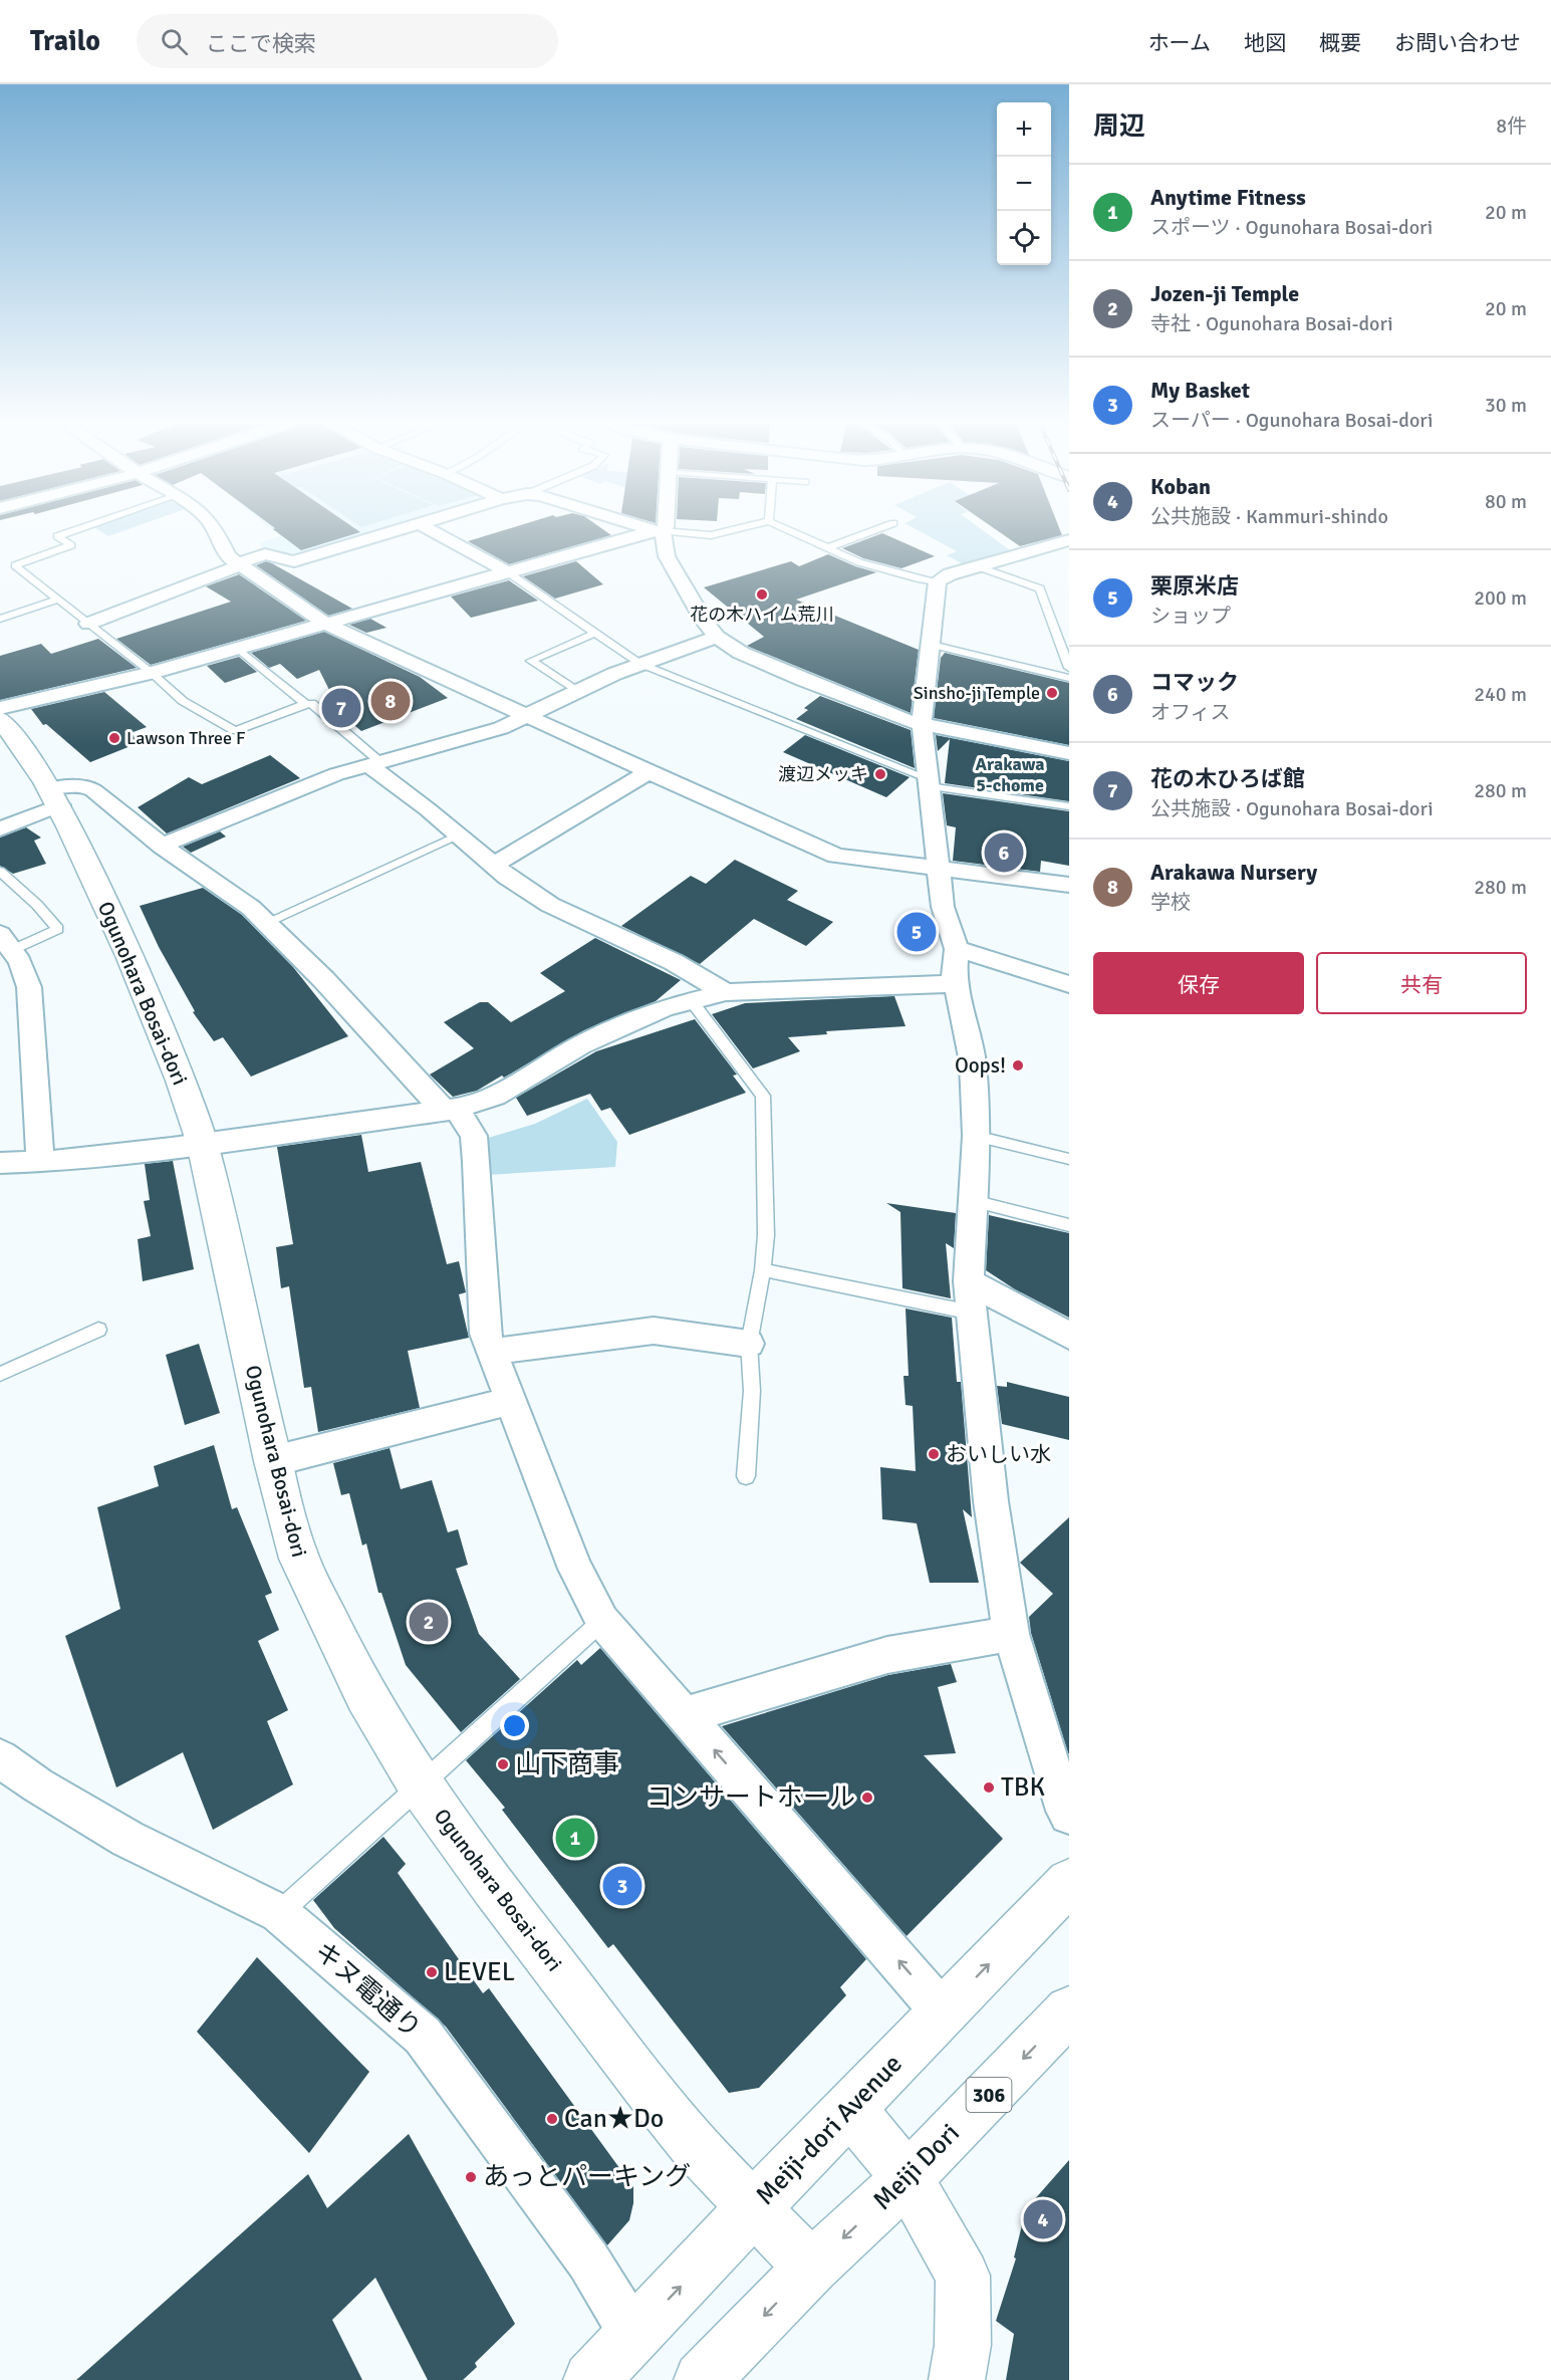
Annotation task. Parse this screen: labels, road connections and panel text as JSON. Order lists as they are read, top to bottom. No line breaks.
{"streets":{"street":["Ogunohara Bosai-dori","キヌ電通り","306","Meiji-dori Avenue","Meiji Dori"]},"crossings":[["Ogunohara Bosai-dori","306"],["Ogunohara Bosai-dori","Meiji-dori Avenue"],["Ogunohara Bosai-dori","Meiji Dori"],["キヌ電通り","Meiji-dori Avenue"],["306","Meiji Dori"]],"one_way":["Meiji Dori"],"districts":["Arakawa 5-chome"],"places":["花の木ハイム荒川","Sinsho-ji Temple","Lawson Three F","渡辺メッキ","Oops!","おいしい水","山下商事","TBK","コンサートホール","LEVEL","Can★Do","あっとパーキング"],"page":{"header":"Trailo","search":"ここで検索","nav":["ホーム","地図","概要","お問い合わせ"],"heading":["周辺","8件"],"map_buttons":["+","−"],"list":[{"mark":"1","name":"Anytime Fitness","note":"スポーツ · Ogunohara Bosai-dori","value":"20 m"},{"mark":"2","name":"Jozen-ji Temple","note":"寺社 · Ogunohara Bosai-dori","value":"20 m"},{"mark":"3","name":"My Basket","note":"スーパー · Ogunohara Bosai-dori","value":"30 m"},{"mark":"4","name":"Koban","note":"公共施設 · Kammuri-shindo","value":"80 m"},{"mark":"5","name":"栗原米店","note":"ショップ","value":"200 m"},{"mark":"6","name":"コマック","note":"オフィス","value":"240 m"},{"mark":"7","name":"花の木ひろば館","note":"公共施設 · Ogunohara Bosai-dori","value":"280 m"},{"mark":"8","name":"Arakawa Nursery","note":"学校","value":"280 m"}],"pins":["8","7","6","5","2","1","3","4"],"buttons":["保存","共有"]}}
